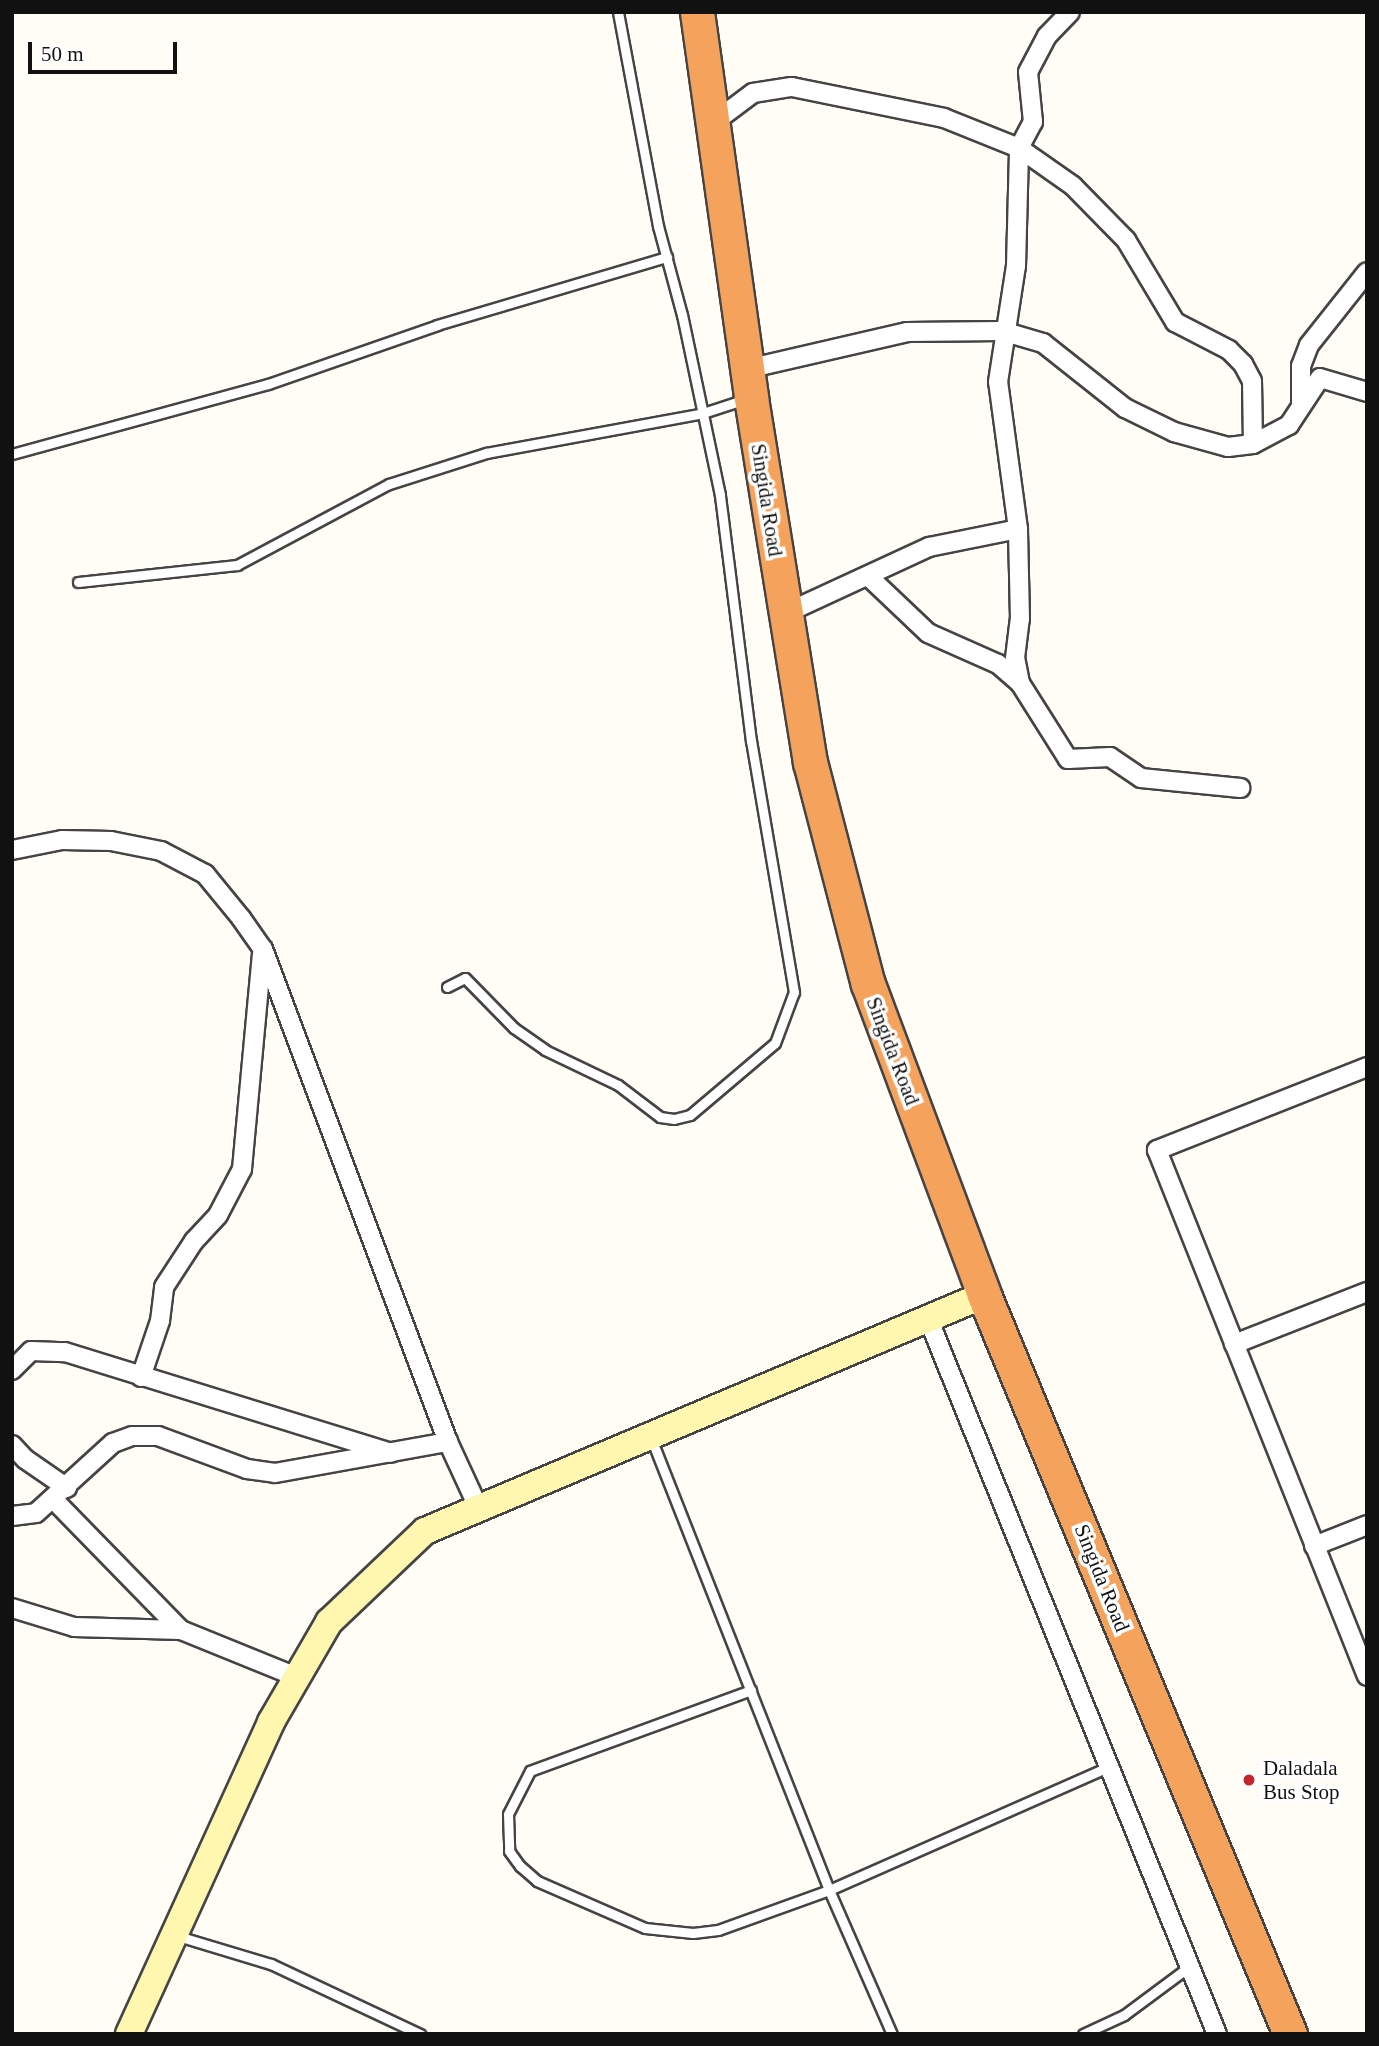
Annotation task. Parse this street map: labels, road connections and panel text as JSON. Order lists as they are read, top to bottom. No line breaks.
{"streets":{"highway":["Singida Road"]},"places":["Daladala Bus Stop"],"scale_bar":"50 m"}
